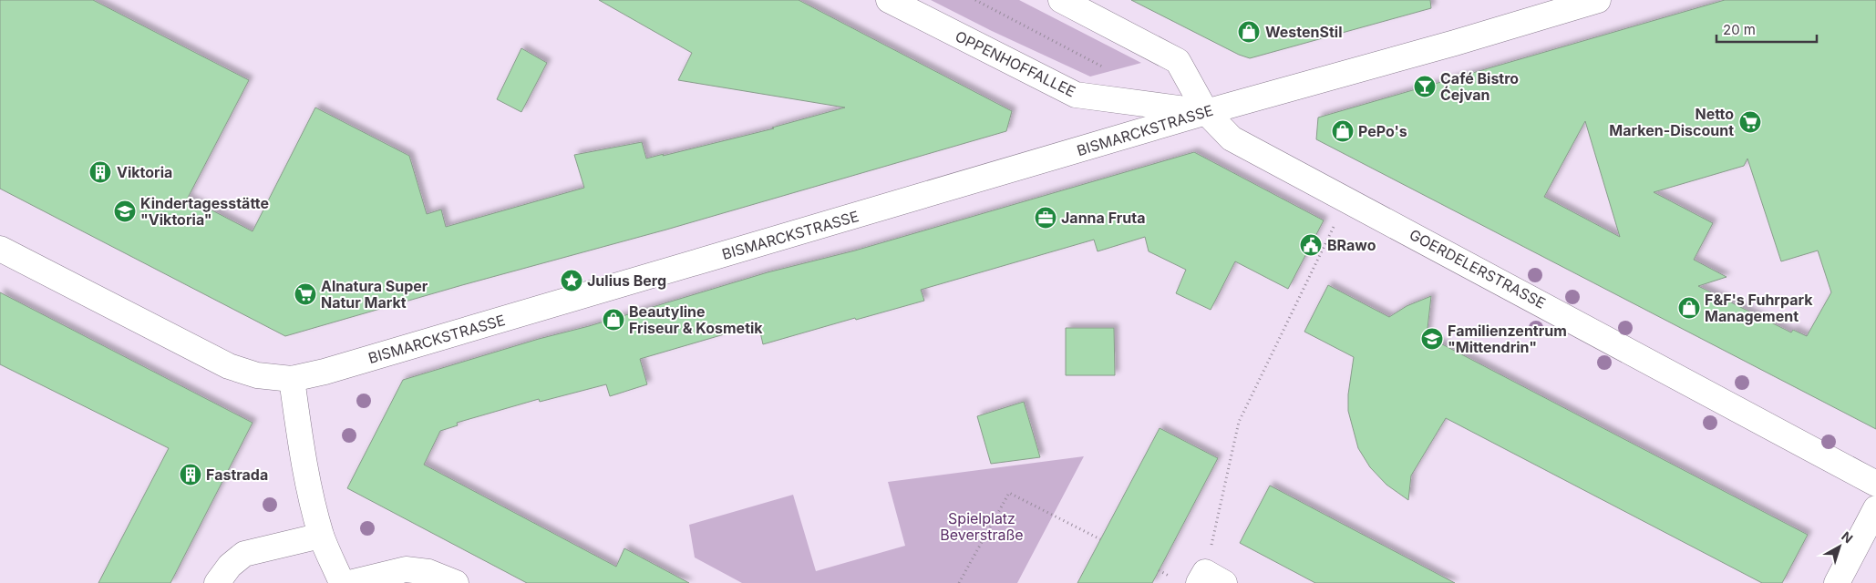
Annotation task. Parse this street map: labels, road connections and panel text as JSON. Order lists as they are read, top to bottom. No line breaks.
{"streets":{"street":["OPPENHOFFALLEE","BISMARCKSTRASSE","GOERDELERSTRASSE"]},"crossings":[["OPPENHOFFALLEE","BISMARCKSTRASSE"],["OPPENHOFFALLEE","GOERDELERSTRASSE"],["BISMARCKSTRASSE","GOERDELERSTRASSE"]],"parks":["Spielplatz Beverstraße"],"places":{"shop":["WestenStil","PePo's","F&F's Fuhrpark Management","Beautyline Friseur & Kosmetik"],"bar":["Café Bistro Ćejvan"],"supermarket":["Netto Marken-Discount","Alnatura Super Natur Markt"],"building":["Viktoria","Fastrada"],"school or university":["Kindertagesstätte \"Viktoria\"","Familienzentrum \"Mittendrin\""],"office":["Janna Fruta"],"public building":["BRawo"],"place":["Julius Berg"]},"scale_bar":"20 m","north":"top right"}
